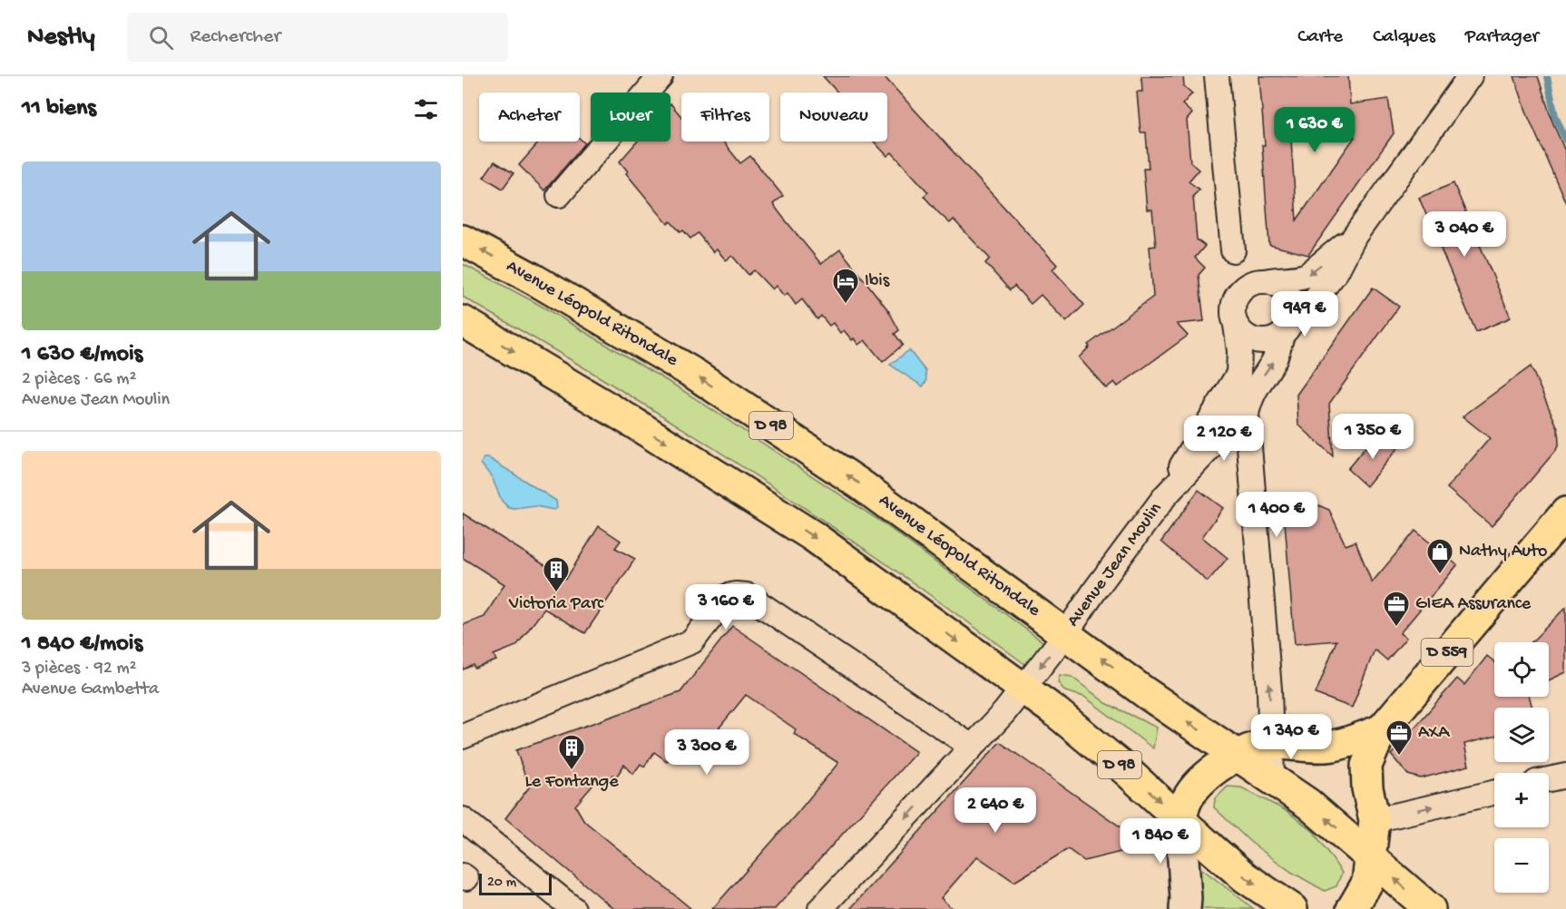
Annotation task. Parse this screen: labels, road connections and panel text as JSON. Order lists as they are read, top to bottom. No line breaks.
{"streets":{"main road":["Avenue Léopold Ritondale","D 98","D 559"],"street":["Avenue Jean Moulin"]},"crossings":[["Avenue Léopold Ritondale","Avenue Jean Moulin"],["Avenue Léopold Ritondale","D 559"],["D 98","Avenue Jean Moulin"]],"places":{"hotel":["Ibis"],"shop":["Nathy Auto"],"building":["Victoria Parc","Le Fontange"],"office":["GIEA Assurance","AXA"]},"scale_bar":"20 m","page":{"header":"Nestly","search":"Rechercher","nav":["Carte","Calques","Partager"],"heading":"11 biens","chip":["Acheter","Louer","Filtres","Nouveau"],"price":["1 630 €","3 040 €","949 €","1 350 €","2 120 €","1 400 €","3 160 €","1 340 €","3 300 €","2 640 €","1 840 €"],"list":[{"name":"1 630 €/mois","note":"2 pièces · 66 m² · Avenue Jean Moulin"},{"name":"1 840 €/mois","note":"3 pièces · 92 m² · Avenue Gambetta"}],"map_buttons":["+","−"],"scale":"20 m"}}
